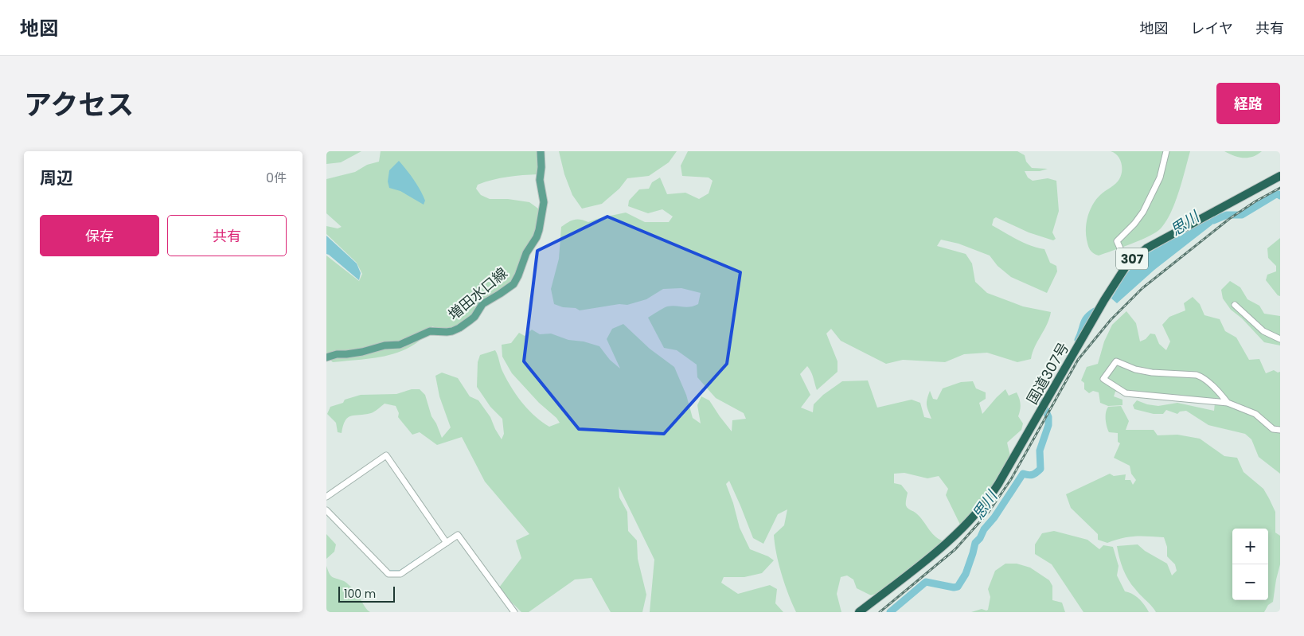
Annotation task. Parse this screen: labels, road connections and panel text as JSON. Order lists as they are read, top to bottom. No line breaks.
{"streets":{"highway":["307","国道307号"],"main road":["増田水口線"]},"water":["思川"],"scale_bar":"100 m","page":{"header":"地図","nav":["地図","レイヤ","共有"],"title":"アクセス","buttons":["経路",["保存","共有"]],"heading":["周辺","0件"],"map_buttons":["+","−"],"scale":"100 m"}}
